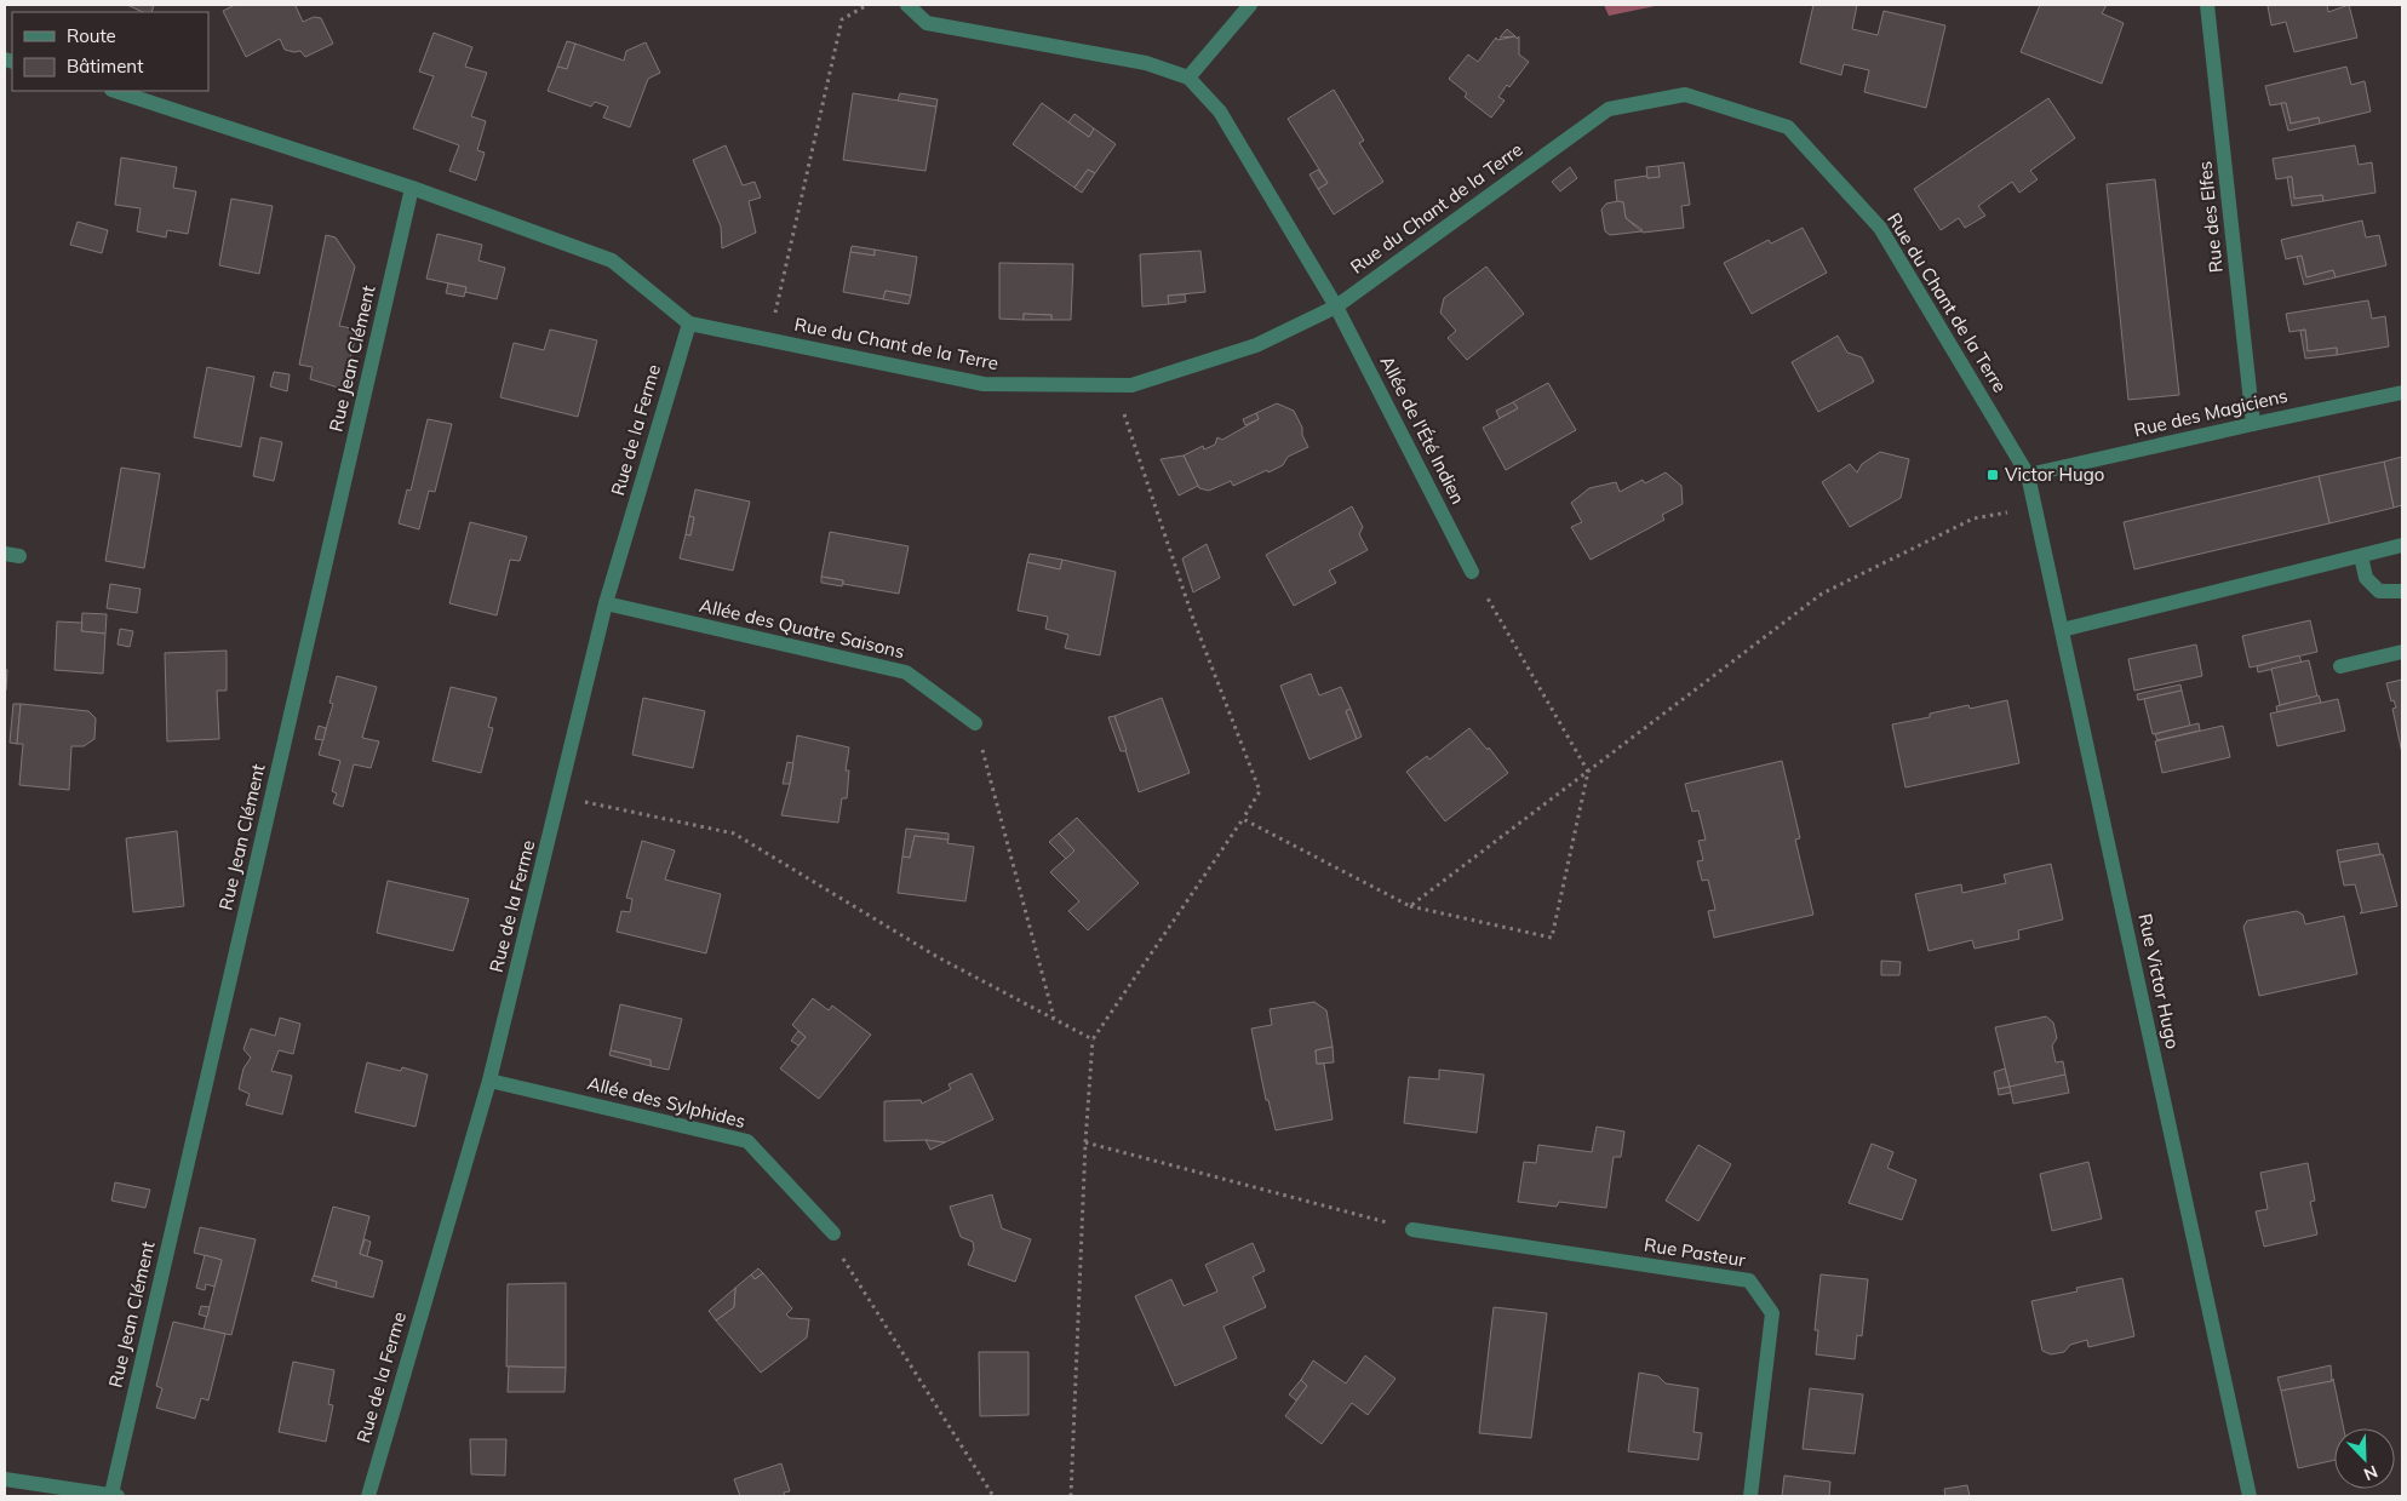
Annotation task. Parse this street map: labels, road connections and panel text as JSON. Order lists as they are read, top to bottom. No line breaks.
{"streets":{"street":["Rue du Chant de la Terre","Rue des Elfes","Rue Jean Clément","Rue des Magiciens","Rue de la Ferme","Allée de l'Été Indien","Allée des Quatre Saisons","Rue Victor Hugo","Allée des Sylphides","Rue Pasteur"]},"crossings":[["Rue du Chant de la Terre","Rue des Magiciens"],["Rue du Chant de la Terre","Rue de la Ferme"],["Rue du Chant de la Terre","Allée de l'Été Indien"],["Rue du Chant de la Terre","Rue Victor Hugo"],["Rue des Elfes","Rue des Magiciens"],["Rue des Magiciens","Rue Victor Hugo"],["Rue de la Ferme","Allée des Quatre Saisons"],["Rue de la Ferme","Allée des Sylphides"]],"places":{"transit":["Victor Hugo"]},"legend":["Route","Bâtiment"],"north":"bottom right"}
